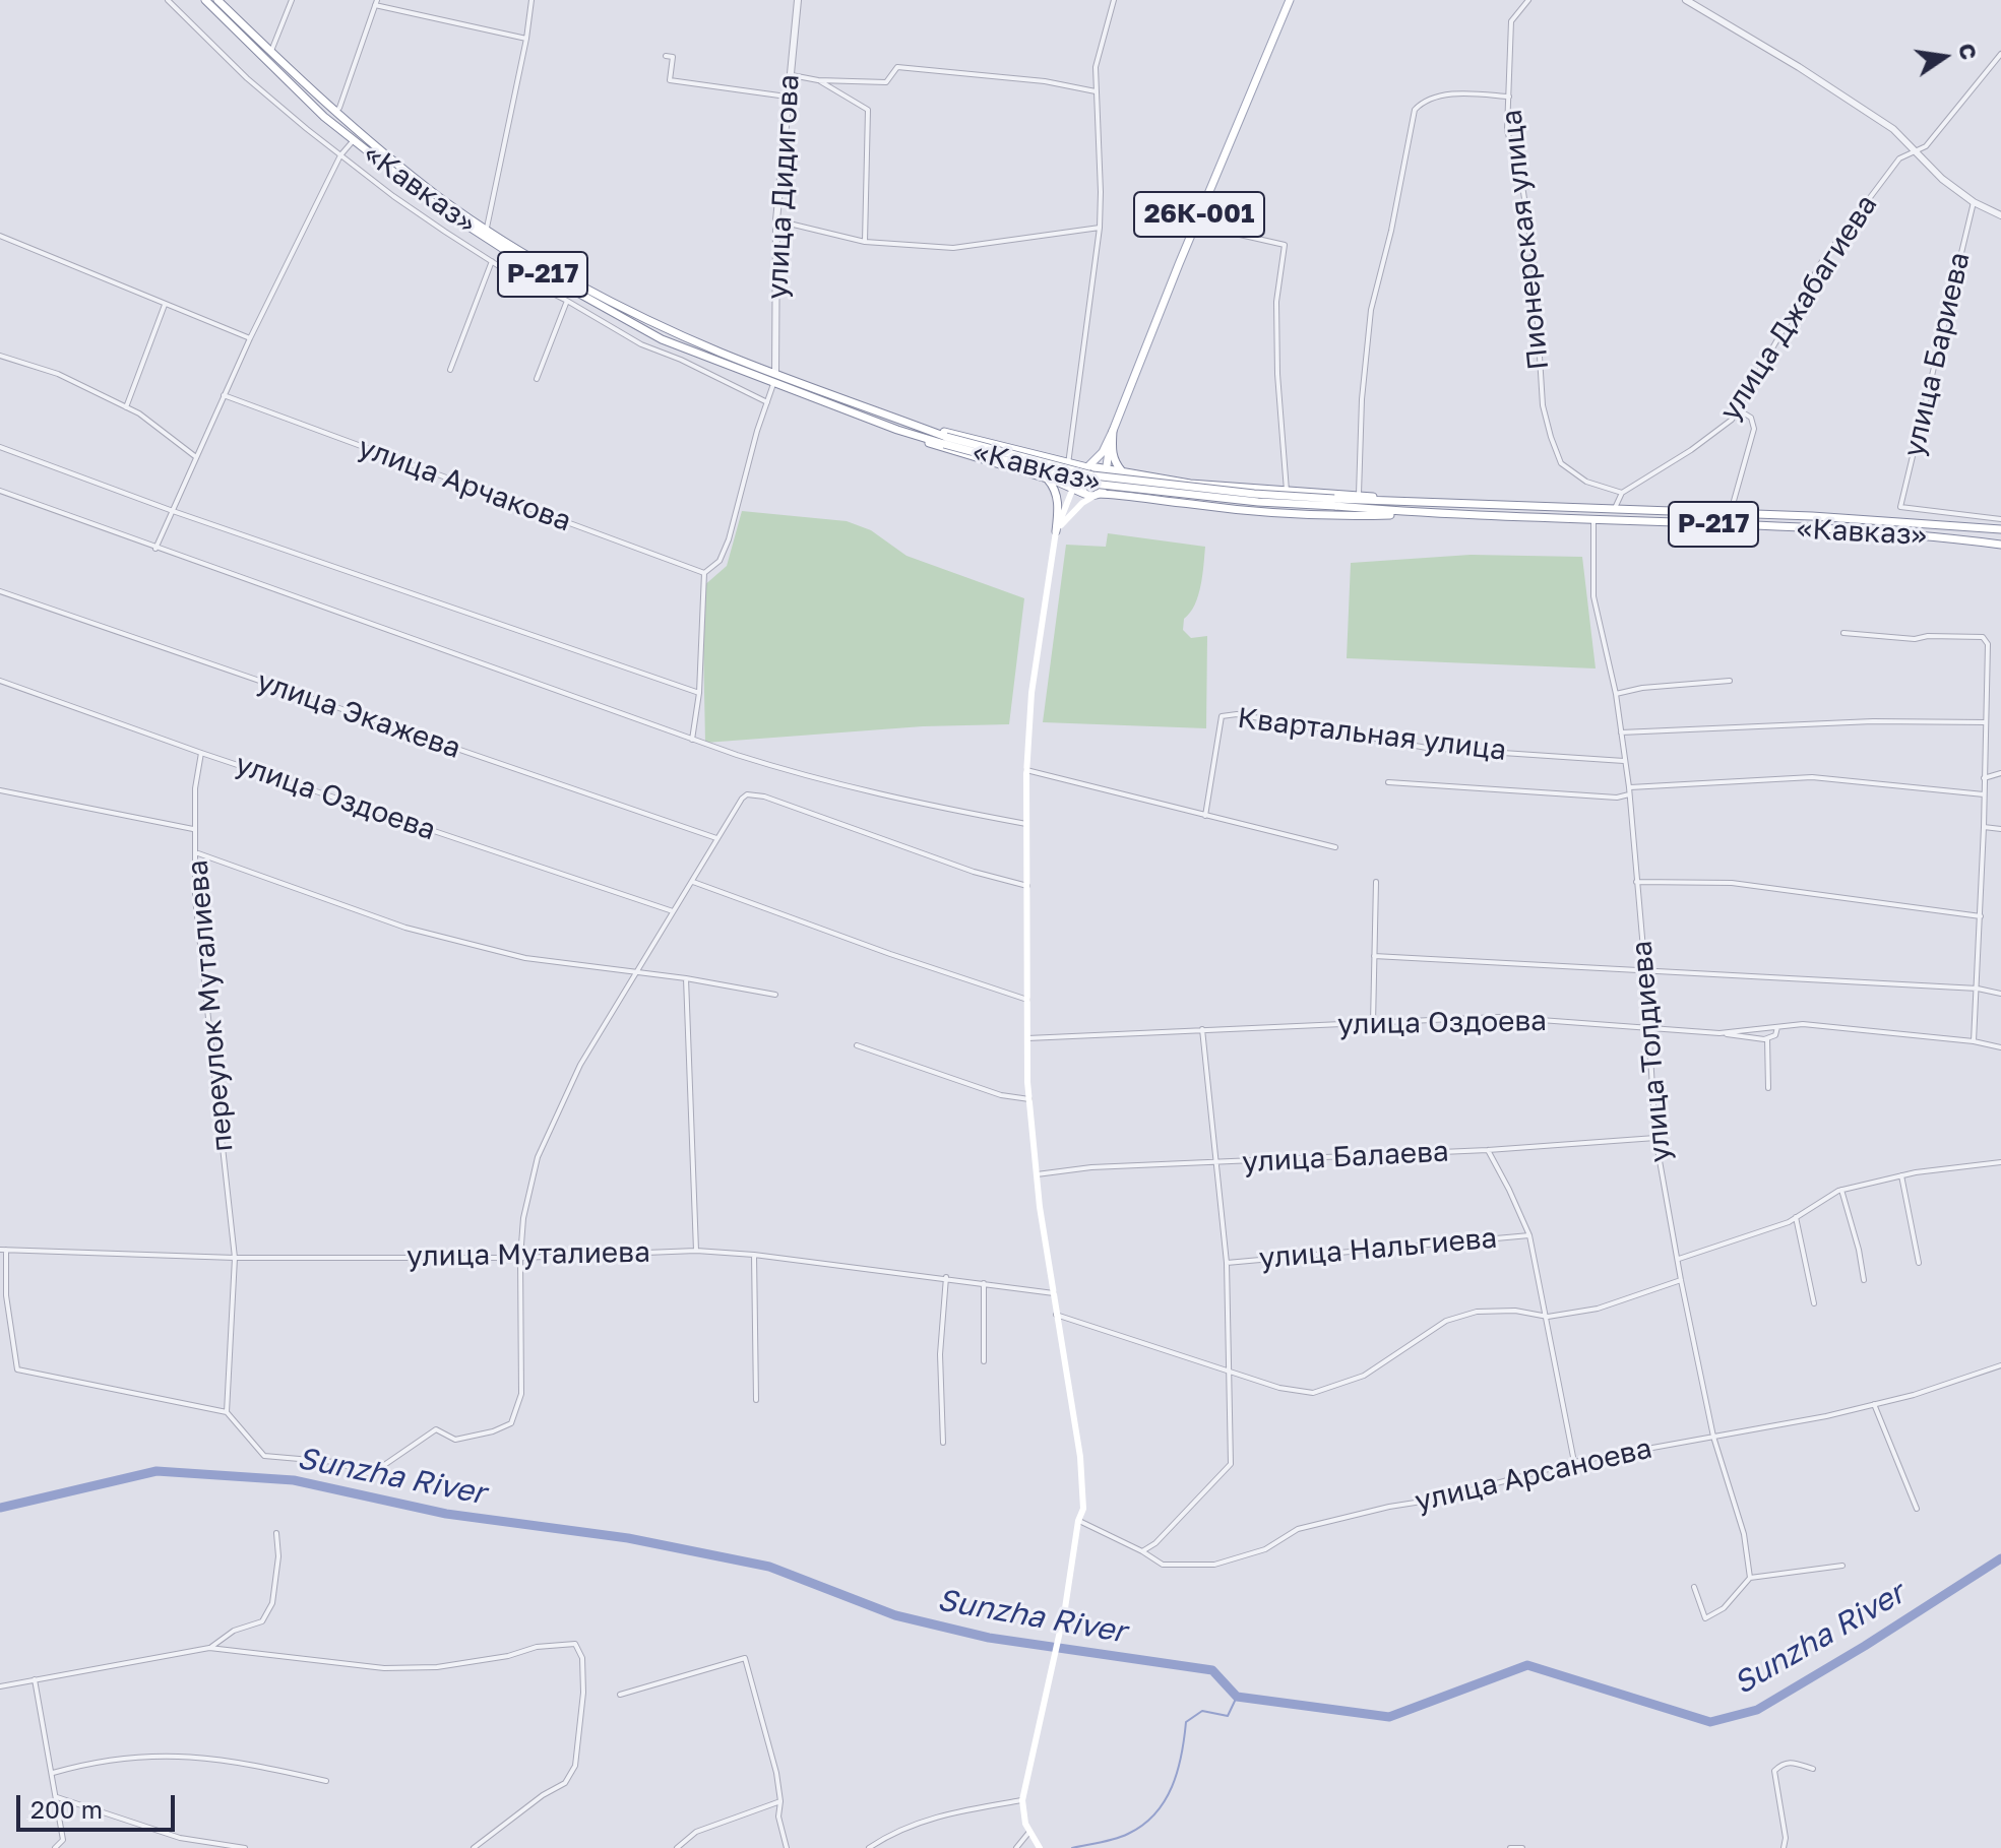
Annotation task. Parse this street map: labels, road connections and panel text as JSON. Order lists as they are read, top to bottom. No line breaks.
{"streets":{"main road":["«Кавказ»","26К-001","Р-217"],"street":["улица Дидигова","Пионерская улица","улица Джабагиева","улица Бариева","улица Арчакова","улица Экажева","Квартальная улица","улица Оздоева","переулок Муталиева","улица Толдиева","улица Балаева","улица Нальгиева","улица Муталиева","улица Арсаноева"]},"crossings":[["улица Дидигова","«Кавказ»"],["«Кавказ»","Р-217"],["«Кавказ»","улица Толдиева"],["Пионерская улица","улица Джабагиева"],["Квартальная улица","улица Толдиева"],["улица Оздоева","переулок Муталиева"],["улица Оздоева","улица Толдиева"],["переулок Муталиева","улица Муталиева"],["улица Толдиева","улица Балаева"],["улица Толдиева","улица Арсаноева"]],"water":["Sunzha River"],"scale_bar":"200 m","north":"right"}
